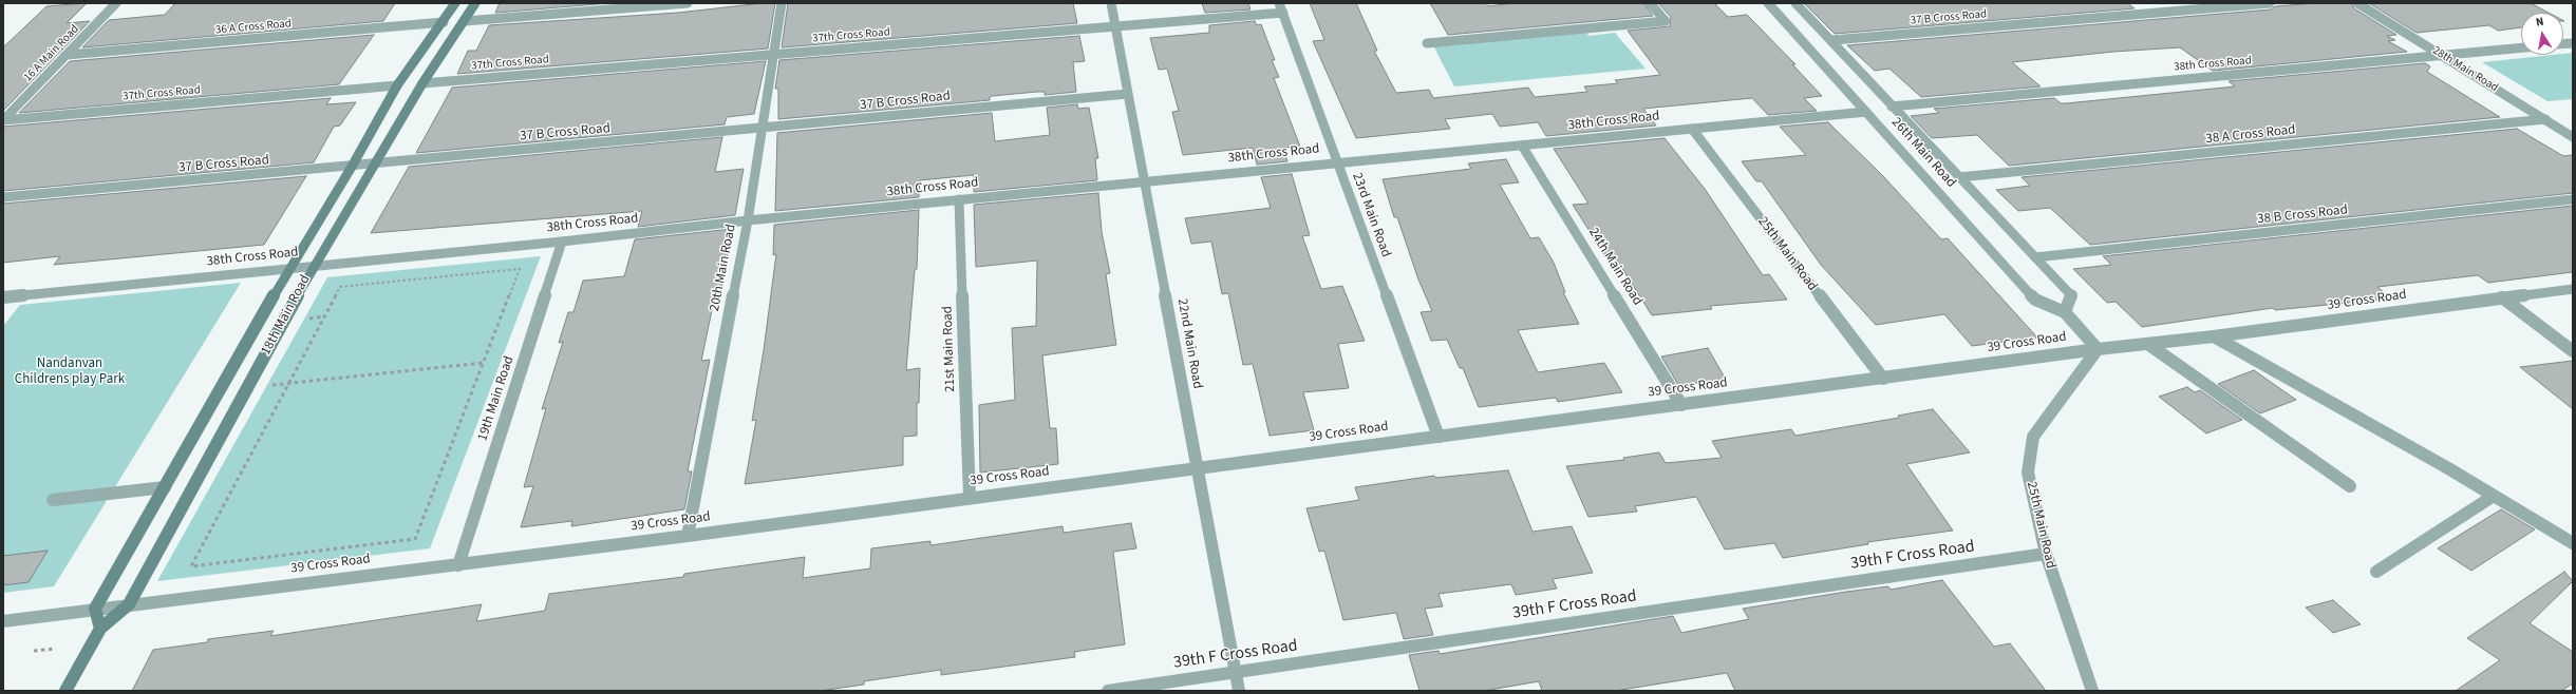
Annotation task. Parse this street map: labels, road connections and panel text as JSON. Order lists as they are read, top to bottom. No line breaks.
{"streets":{"main road":["18th Main Road"],"street":["37 B Cross Road","36 A Cross Road","37th Cross Road","16 A Main Road","38th Cross Road","28th Main Road","38 A Cross Road","26th Main Road","23rd Main Road","38 B Cross Road","25th Main Road","24th Main Road","20th Main Road","39 Cross Road","22nd Main Road","21st Main Road","19th Main Road","39th F Cross Road"]},"crossings":[["37 B Cross Road","26th Main Road"],["37 B Cross Road","20th Main Road"],["37 B Cross Road","18th Main Road"],["37 B Cross Road","22nd Main Road"],["36 A Cross Road","16 A Main Road"],["36 A Cross Road","18th Main Road"],["37th Cross Road","16 A Main Road"],["37th Cross Road","23rd Main Road"],["37th Cross Road","20th Main Road"],["37th Cross Road","18th Main Road"],["37th Cross Road","22nd Main Road"],["38th Cross Road","28th Main Road"],["38th Cross Road","26th Main Road"],["38th Cross Road","23rd Main Road"],["38th Cross Road","25th Main Road"],["38th Cross Road","24th Main Road"],["38th Cross Road","20th Main Road"],["38th Cross Road","18th Main Road"],["38th Cross Road","22nd Main Road"],["38th Cross Road","21st Main Road"],["38th Cross Road","19th Main Road"],["28th Main Road","38 A Cross Road"],["38 A Cross Road","26th Main Road"],["26th Main Road","38 B Cross Road"],["26th Main Road","25th Main Road"],["26th Main Road","39 Cross Road"],["23rd Main Road","39 Cross Road"],["25th Main Road","39 Cross Road"],["25th Main Road","39th F Cross Road"],["24th Main Road","39 Cross Road"],["20th Main Road","39 Cross Road"],["39 Cross Road","18th Main Road"],["39 Cross Road","22nd Main Road"],["39 Cross Road","21st Main Road"],["39 Cross Road","19th Main Road"],["22nd Main Road","39th F Cross Road"]],"parks":["Nandanvan Childrens play Park"],"north":"top"}
